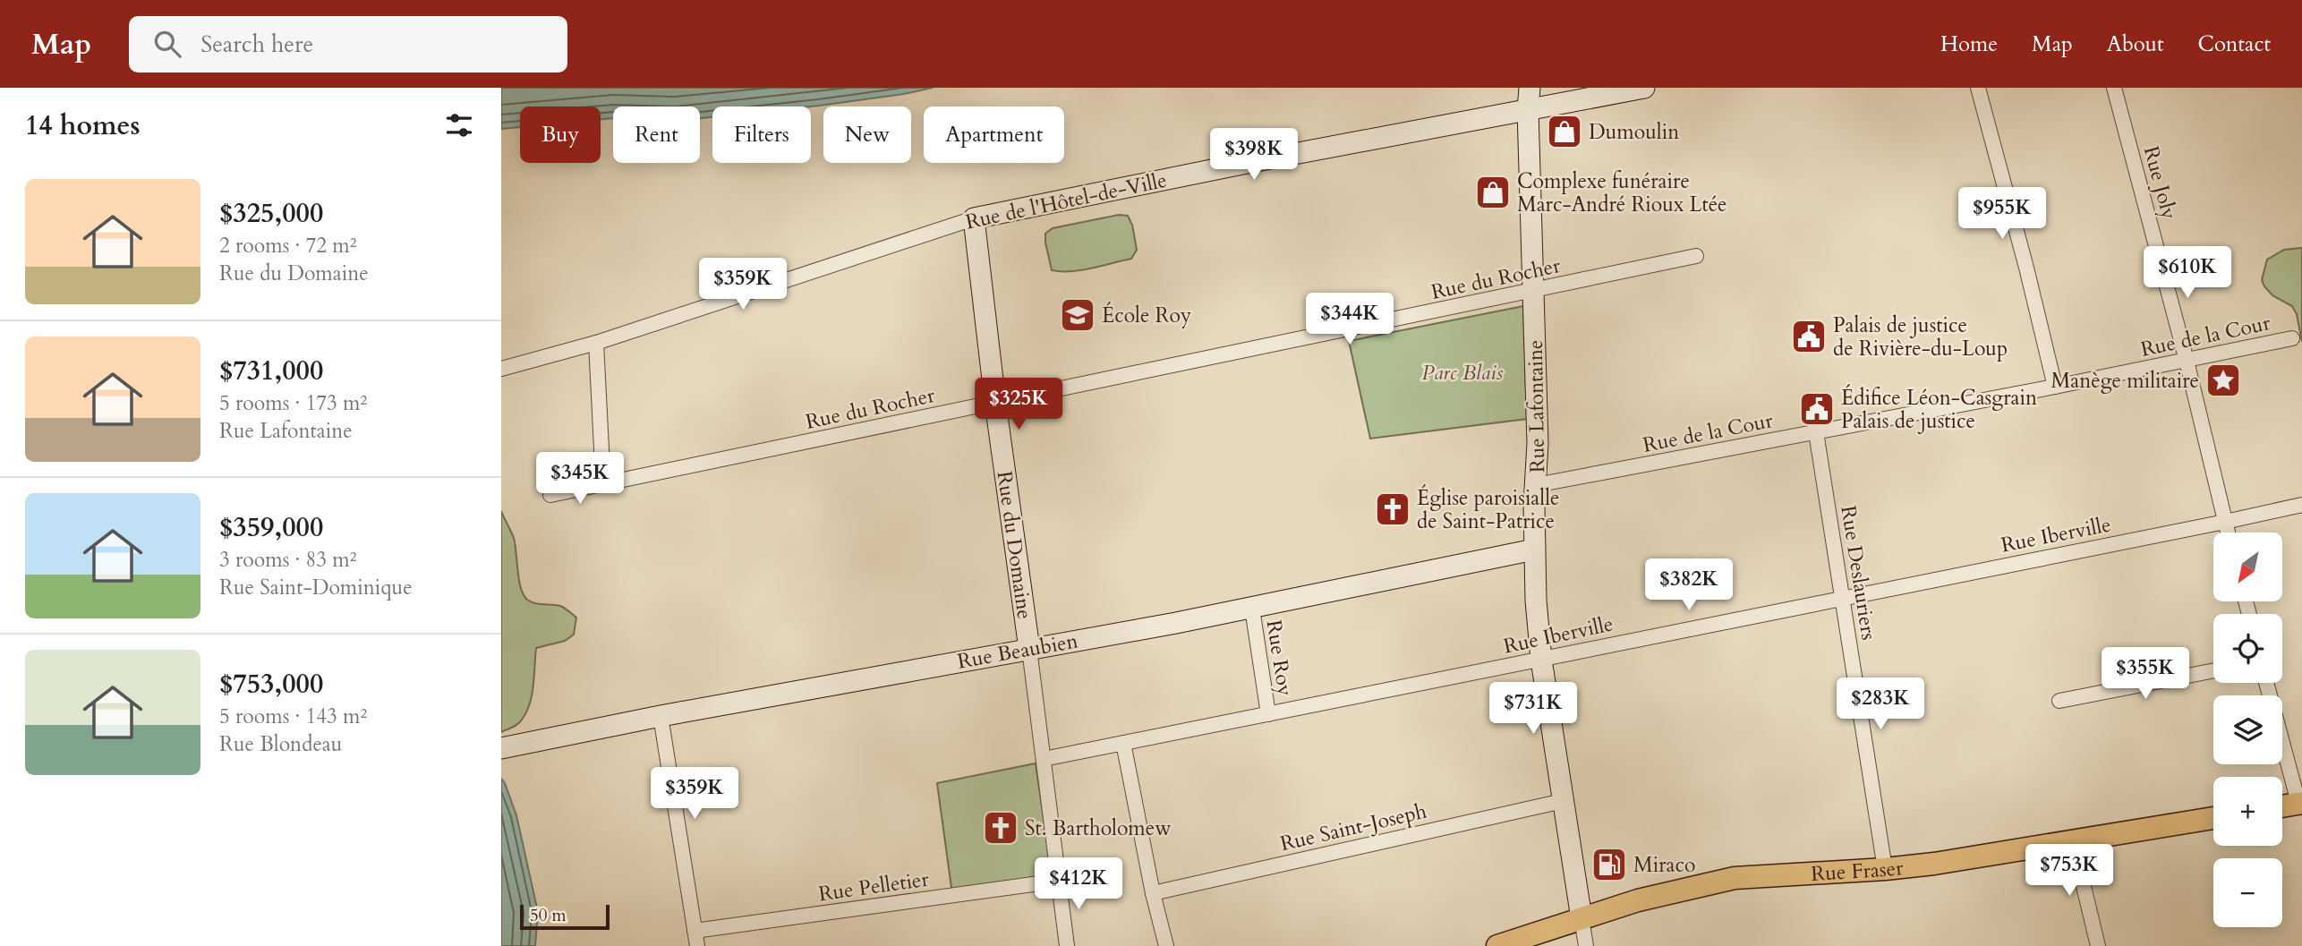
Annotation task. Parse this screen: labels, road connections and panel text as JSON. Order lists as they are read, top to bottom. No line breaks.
{"streets":{"main road":["Rue de l'Hôtel-de-Ville","Rue Lafontaine","Rue du Domaine","Rue Beaubien","Rue Fraser"],"street":["Rue Joly","Rue du Rocher","Rue de la Cour","Rue Iberville","Rue Deslauriers","Rue Roy","Rue Saint-Joseph","Rue Pelletier"]},"crossings":[["Rue Joly","Rue de la Cour"],["Rue Joly","Rue Iberville"],["Rue de l'Hôtel-de-Ville","Rue Lafontaine"],["Rue de l'Hôtel-de-Ville","Rue du Domaine"],["Rue du Rocher","Rue Lafontaine"],["Rue du Rocher","Rue du Domaine"],["Rue de la Cour","Rue Lafontaine"],["Rue de la Cour","Rue Deslauriers"],["Rue Lafontaine","Rue Iberville"],["Rue Lafontaine","Rue Beaubien"],["Rue Lafontaine","Rue Saint-Joseph"],["Rue Lafontaine","Rue Fraser"],["Rue Iberville","Rue du Domaine"],["Rue Iberville","Rue Deslauriers"],["Rue Iberville","Rue Roy"],["Rue du Domaine","Rue Beaubien"],["Rue du Domaine","Rue Pelletier"],["Rue Deslauriers","Rue Fraser"],["Rue Beaubien","Rue Roy"]],"parks":["Parc Blais"],"places":{"shop":["Dumoulin","Complexe funéraire Marc-André Rioux Ltée"],"school or university":["École Roy"],"public building":["Palais de justice de Rivière-du-Loup","Édifice Léon-Casgrain Palais de justice"],"place":["Manège militaire"],"church":["Église paroisialle de Saint-Patrice","St. Bartholomew"],"fuel station":["Miraco"]},"scale_bar":"50 m","north":"bottom left","page":{"header":"Map","search":"Search here","nav":["Home","Map","About","Contact"],"heading":"14 homes","chip":["Buy","Rent","Filters","New","Apartment"],"price":["$398K","$955K","$610K","$359K","$344K","$325K","$345K","$382K","$355K","$283K","$731K","$359K","$753K","$412K"],"list":[{"name":"$325,000","note":"2 rooms · 72 m² · Rue du Domaine"},{"name":"$731,000","note":"5 rooms · 173 m² · Rue Lafontaine"},{"name":"$359,000","note":"3 rooms · 83 m² · Rue Saint-Dominique"},{"name":"$753,000","note":"5 rooms · 143 m² · Rue Blondeau"}],"map_buttons":["+","−"],"scale":"50 m"}}
